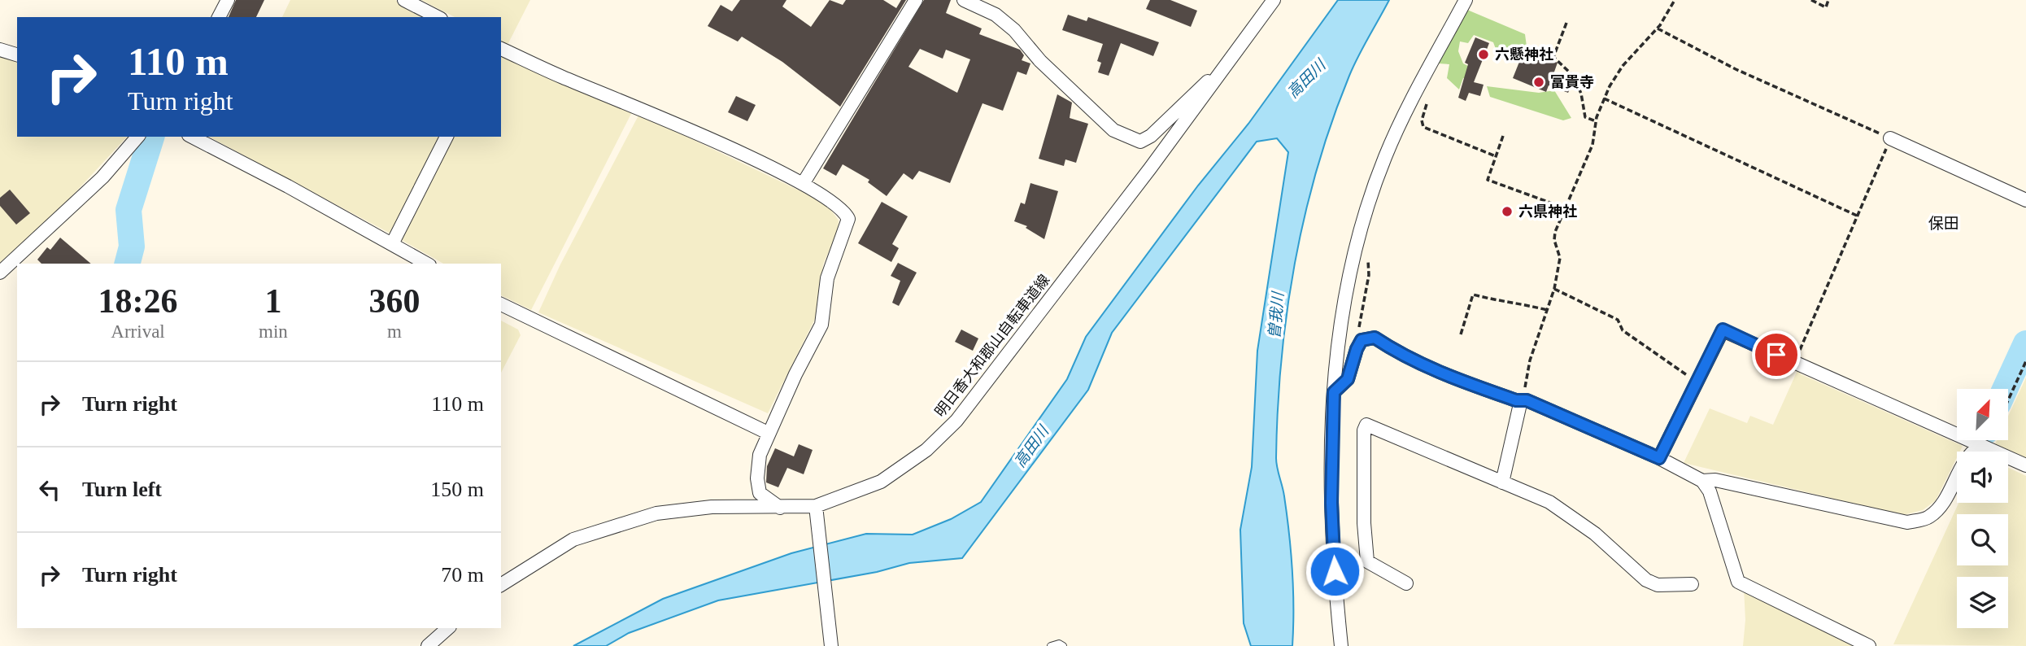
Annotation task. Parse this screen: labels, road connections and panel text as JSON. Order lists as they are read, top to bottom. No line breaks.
{"streets":{"street":["明日香大和郡山自転車道線"]},"districts":["保田"],"water":["高田川","曽我川"],"places":["六懸神社","富貴寺","六県神社"],"north":"top right","page":{"turn":["110 m","Turn right"],"eta":["18:26","Arrival","1","min","360","m"],"list":[{"name":"Turn right","value":"110 m"},{"name":"Turn left","value":"150 m"},{"name":"Turn right","value":"70 m"}]}}
